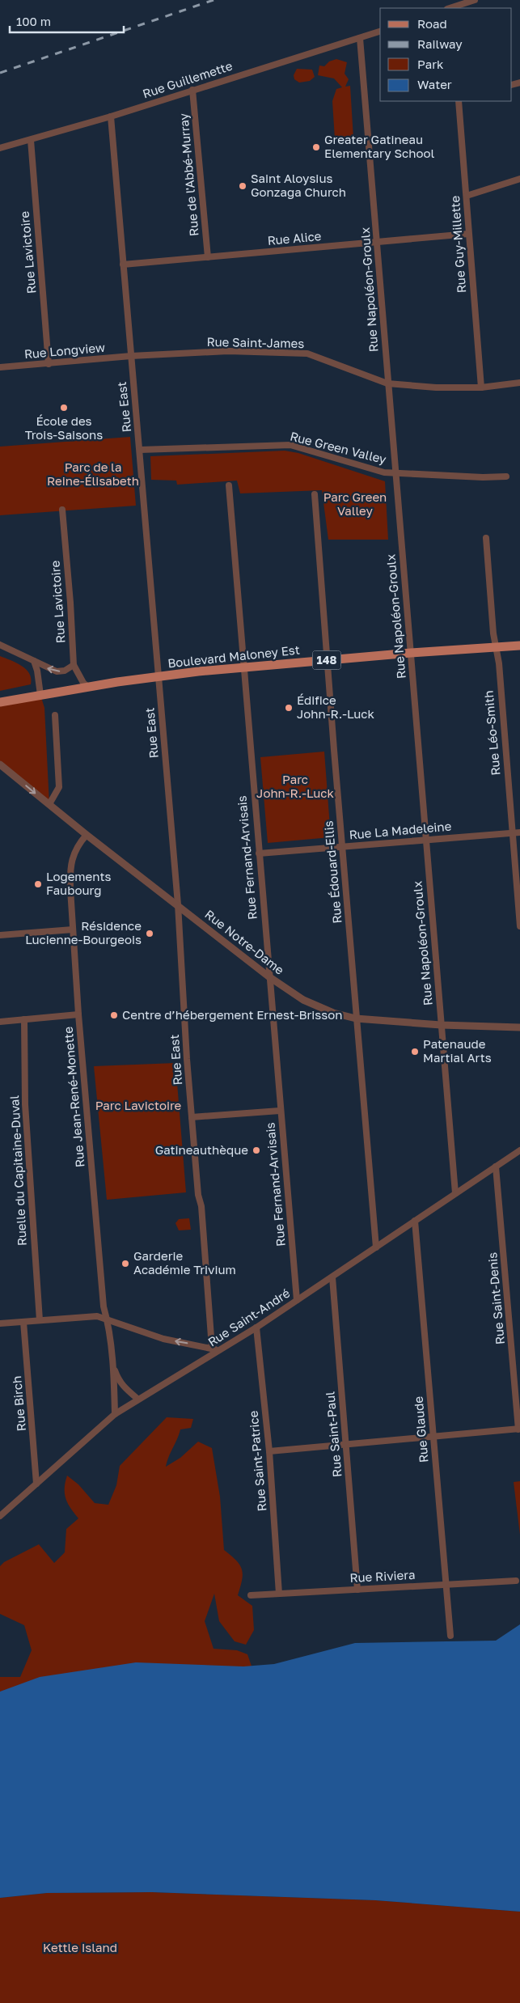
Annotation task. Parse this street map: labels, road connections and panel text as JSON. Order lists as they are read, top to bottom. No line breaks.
{"streets":{"main road":["Boulevard Maloney Est","148"],"street":["Rue Guillemette","Rue de l'Abbé-Murray","Rue Alice","Rue Guy-Millette","Rue Lavictoire","Rue Napoléon-Groulx","Rue Saint-James","Rue Longview","Rue East","Rue Green Valley","Rue Léo-Smith","Rue La Madeleine","Rue Fernand-Arvisais","Rue Édouard-Ellis","Rue Notre-Dame","Rue Jean-René-Monette","Ruelle du Capitaine-Duval","Rue Saint-Denis","Rue Saint-André","Rue Birch","Rue Glaude","Rue Saint-Paul","Rue Saint-Patrice","Rue Riviera"]},"crossings":[["Rue Guillemette","Rue de l'Abbé-Murray"],["Rue Guillemette","Rue Lavictoire"],["Rue Guillemette","Rue Napoléon-Groulx"],["Rue Guillemette","Rue East"],["Rue de l'Abbé-Murray","Rue Alice"],["Rue Alice","Rue Guy-Millette"],["Rue Alice","Rue Napoléon-Groulx"],["Rue Alice","Rue East"],["Rue Guy-Millette","Rue Saint-James"],["Rue Lavictoire","Rue Longview"],["Rue Lavictoire","Boulevard Maloney Est"],["Rue Napoléon-Groulx","Rue Saint-James"],["Rue Napoléon-Groulx","Rue Green Valley"],["Rue Napoléon-Groulx","Boulevard Maloney Est"],["Rue Napoléon-Groulx","Rue La Madeleine"],["Rue Napoléon-Groulx","Rue Notre-Dame"],["Rue Napoléon-Groulx","Rue Saint-André"],["Rue Saint-James","Rue Longview"],["Rue Saint-James","Rue East"],["Rue Longview","Rue East"],["Rue East","Rue Green Valley"],["Rue East","Boulevard Maloney Est"],["Rue East","Rue Notre-Dame"],["Boulevard Maloney Est","Rue Léo-Smith"],["Boulevard Maloney Est","Rue Fernand-Arvisais"],["Boulevard Maloney Est","Rue Édouard-Ellis"],["Rue Léo-Smith","Rue La Madeleine"],["Rue La Madeleine","Rue Fernand-Arvisais"],["Rue La Madeleine","Rue Édouard-Ellis"],["Rue Fernand-Arvisais","Rue Notre-Dame"],["Rue Fernand-Arvisais","Rue Saint-André"],["Rue Édouard-Ellis","Rue Notre-Dame"],["Rue Édouard-Ellis","Rue Saint-André"],["Rue Notre-Dame","Rue Jean-René-Monette"],["Rue Jean-René-Monette","Rue Saint-André"],["Rue Saint-Denis","Rue Saint-André"],["Rue Saint-André","Rue Birch"],["Rue Saint-André","Rue Glaude"],["Rue Saint-André","Rue Saint-Paul"],["Rue Saint-André","Rue Saint-Patrice"],["Rue Glaude","Rue Riviera"],["Rue Saint-Paul","Rue Riviera"],["Rue Saint-Patrice","Rue Riviera"]],"parks":["Parc de la Reine-Élisabeth","Parc Green Valley","Parc John-R.-Luck","Parc Lavictoire","Kettle Island"],"places":["Greater Gatineau Elementary School","Saint Aloysius Gonzaga Church","École des Trois-Saisons","Édifice John-R.-Luck","Logements Faubourg","Résidence Lucienne-Bourgeois","Centre d’hébergement Ernest-Brisson","Patenaude Martial Arts","Gatineauthèque","Garderie Académie Trivium"],"legend":["Road","Railway","Park","Water"],"scale_bar":"100 m"}
